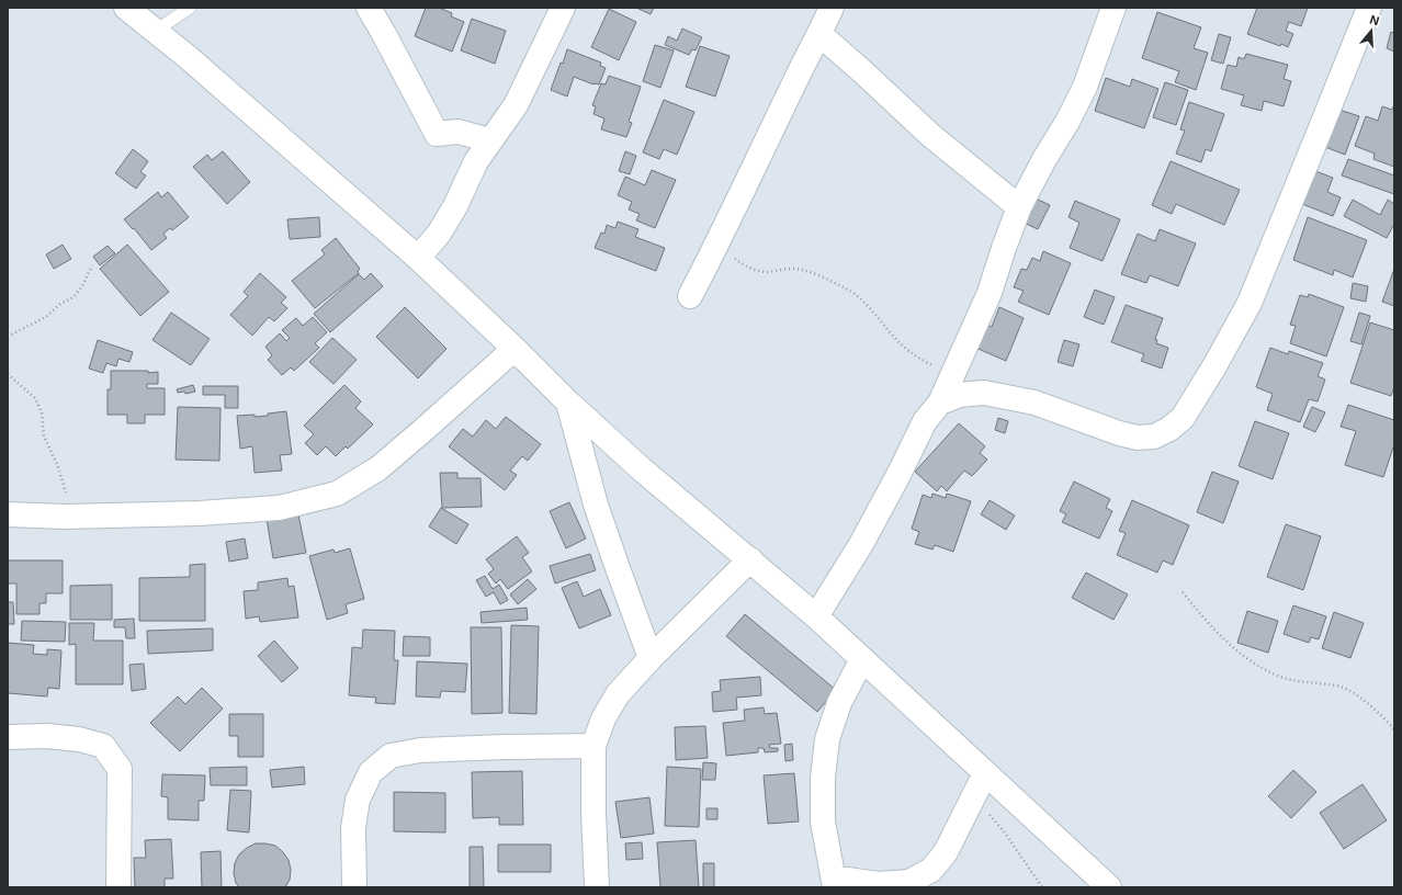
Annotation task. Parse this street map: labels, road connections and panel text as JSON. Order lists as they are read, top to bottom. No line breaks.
{"north":"top"}
